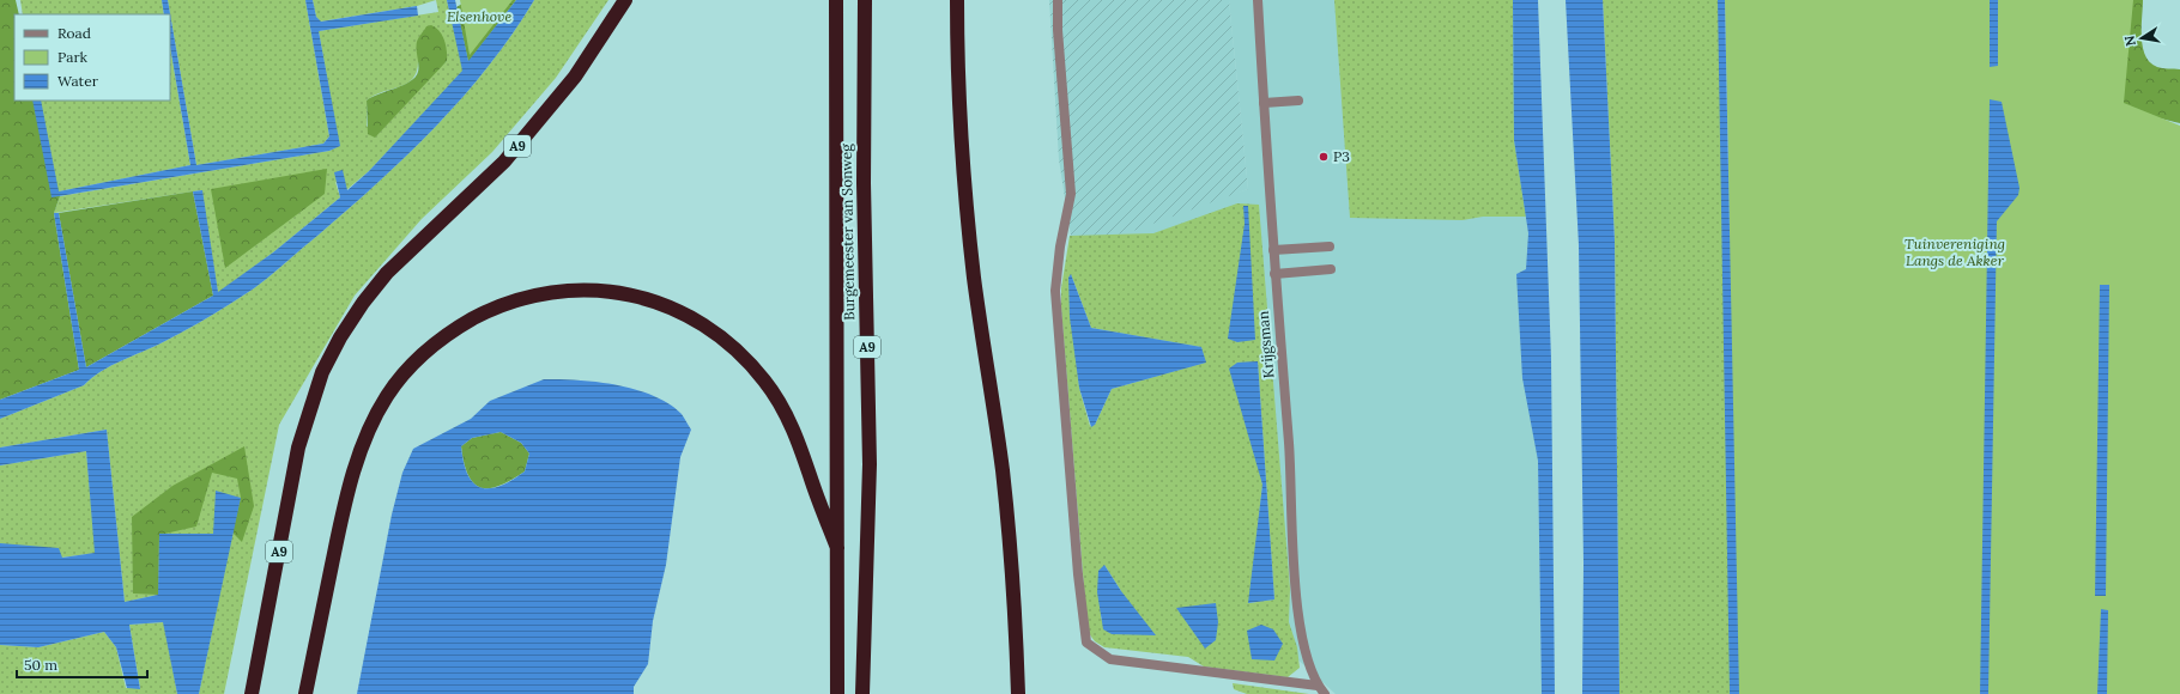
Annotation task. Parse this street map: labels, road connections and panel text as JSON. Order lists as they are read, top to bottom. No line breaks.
{"streets":{"highway":["A9","Burgemeester van Sonweg"],"street":["Krijgsman"]},"crossings":[["A9","Burgemeester van Sonweg"]],"parks":["Elsenhove","Tuinvereniging Langs de Akker"],"places":["P3"],"legend":["Road","Park","Water"],"scale_bar":"50 m","north":"left"}
